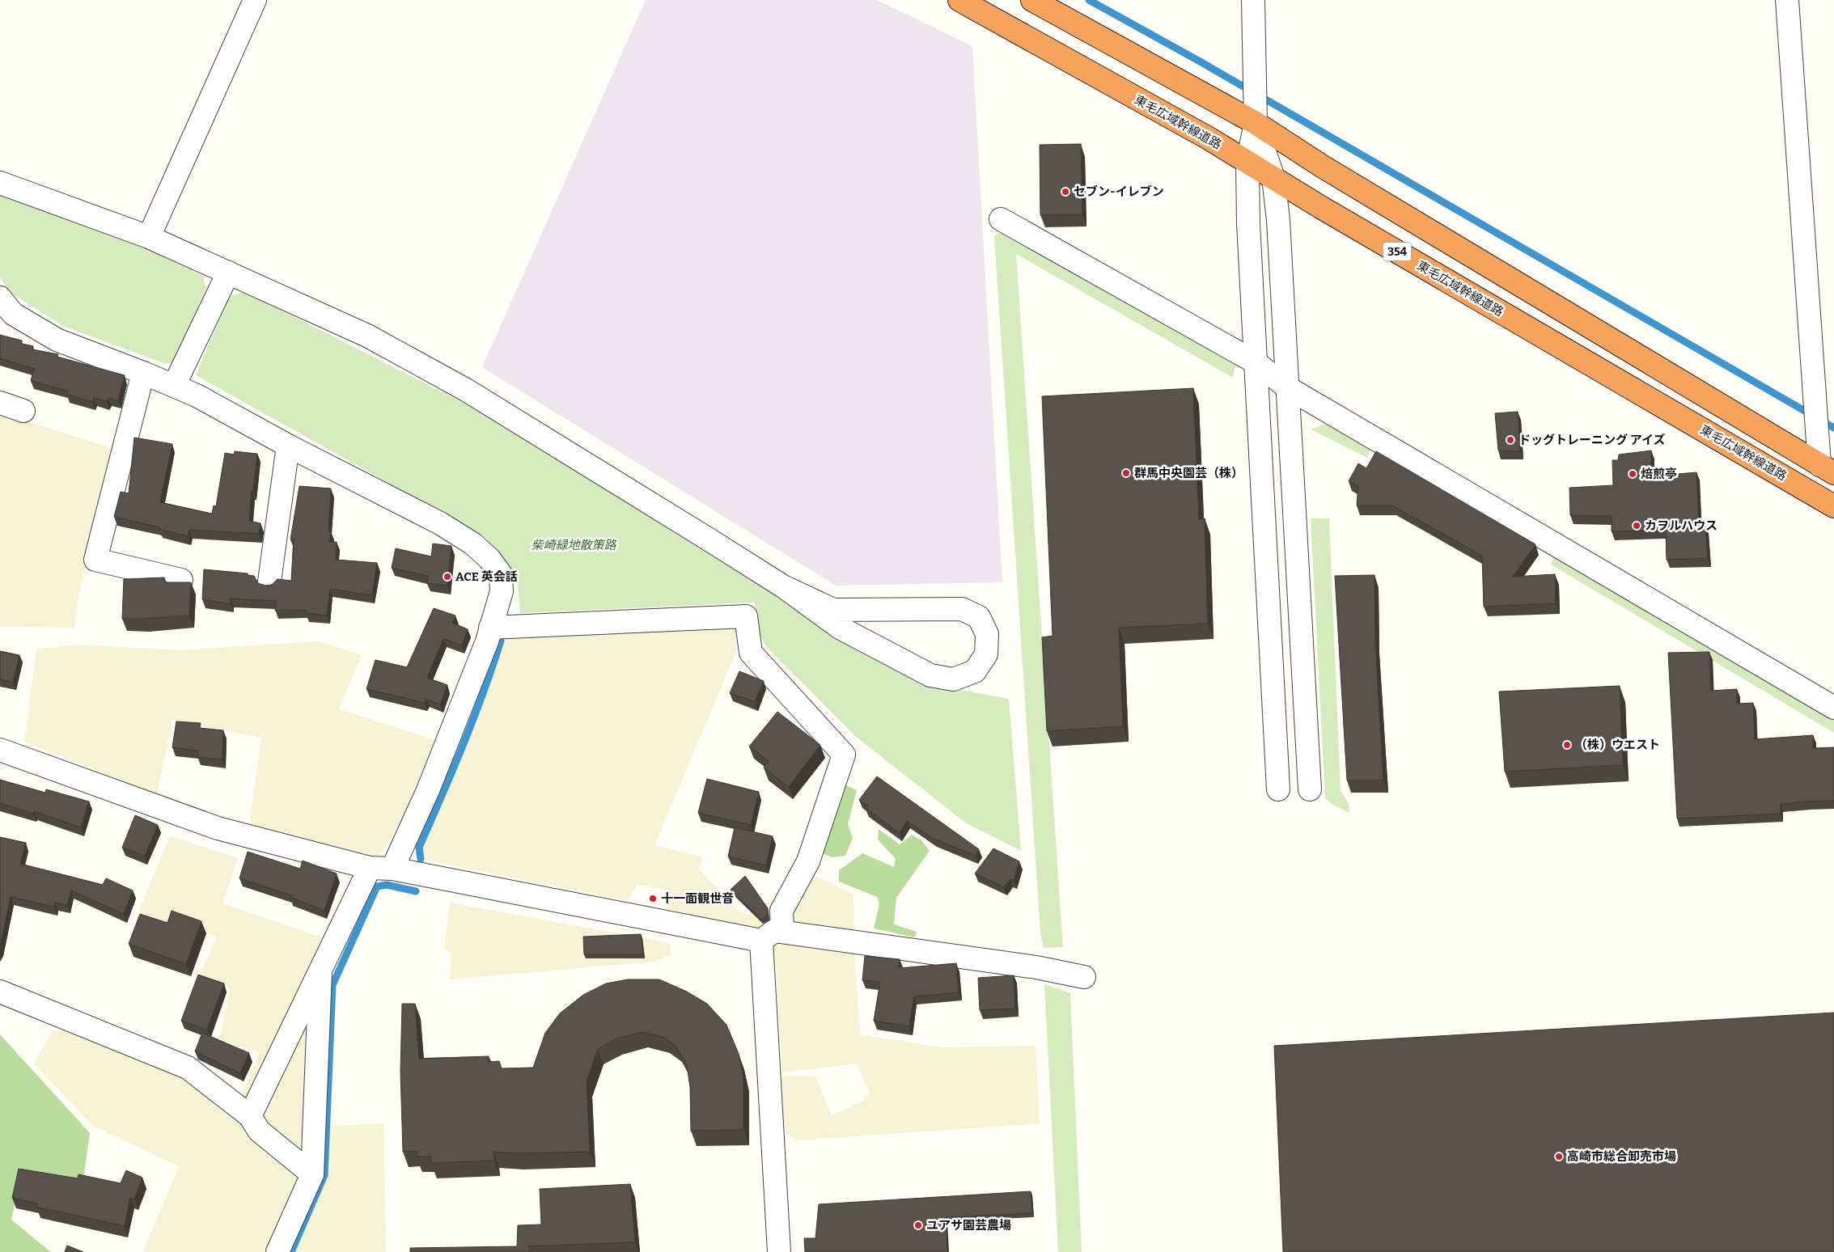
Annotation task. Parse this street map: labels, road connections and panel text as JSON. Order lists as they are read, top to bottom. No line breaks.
{"streets":{"highway":["東毛広域幹線道路","354"]},"parks":["柴崎緑地散策路"],"places":["セブン-イレブン","ドッグトレーニング アイズ","群馬中央園芸（株）","焙煎亭","カヲルハウス","ACE 英会話","（株）ウエスト","十一面観世音","高崎市総合卸売市場","ユアサ園芸農場"]}
